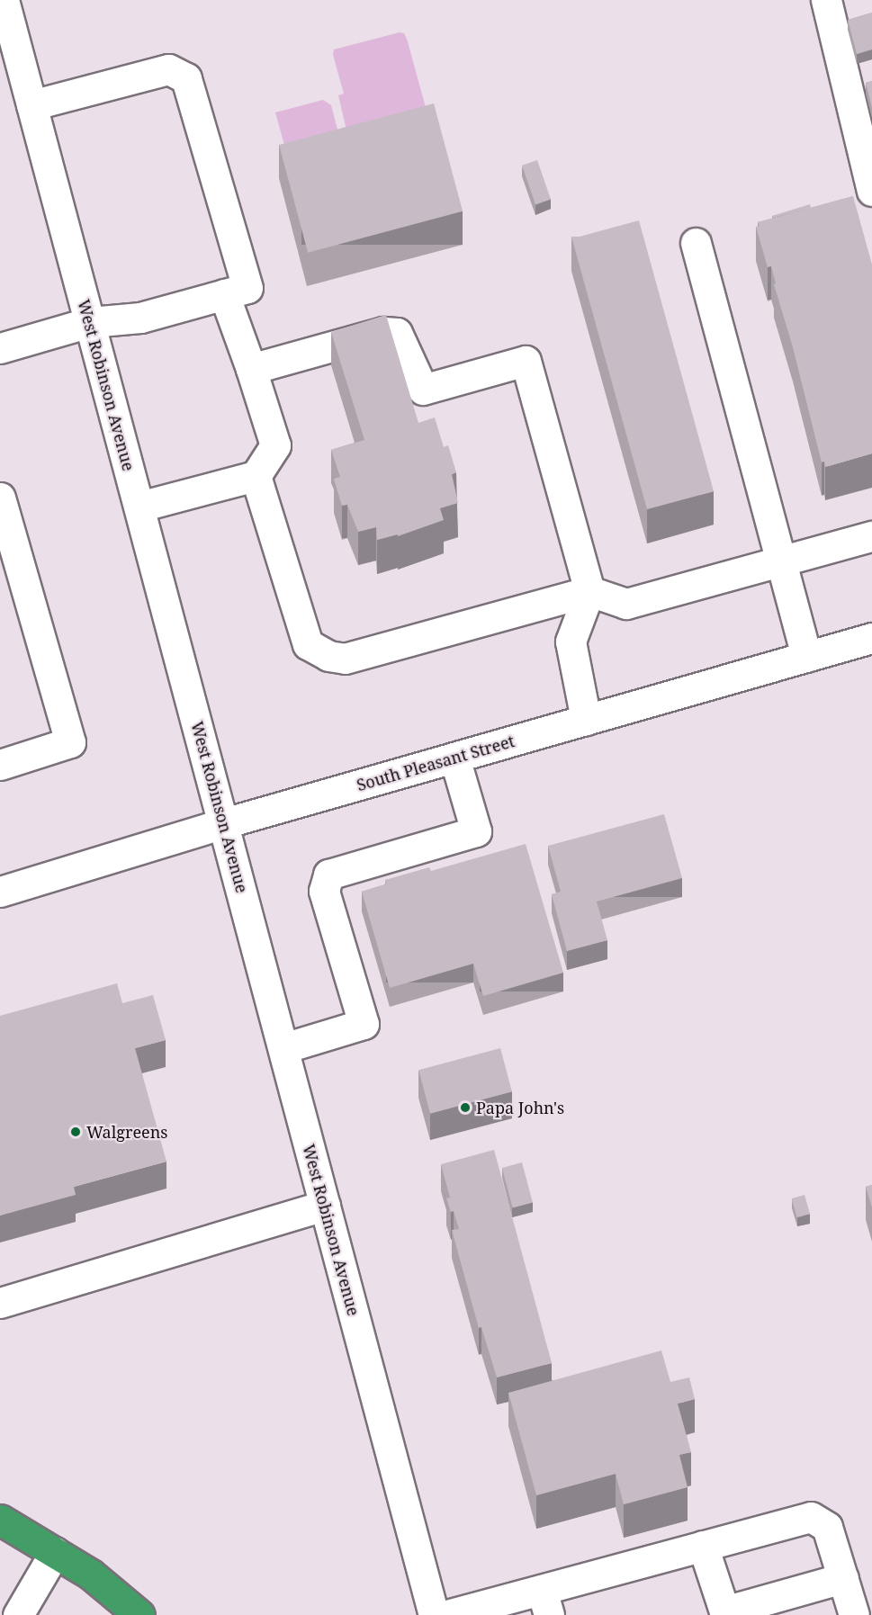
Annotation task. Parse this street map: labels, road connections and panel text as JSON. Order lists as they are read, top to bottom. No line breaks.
{"streets":{"street":["West Robinson Avenue","South Pleasant Street"]},"crossings":[["West Robinson Avenue","South Pleasant Street"]],"places":["Papa John's","Walgreens"]}
